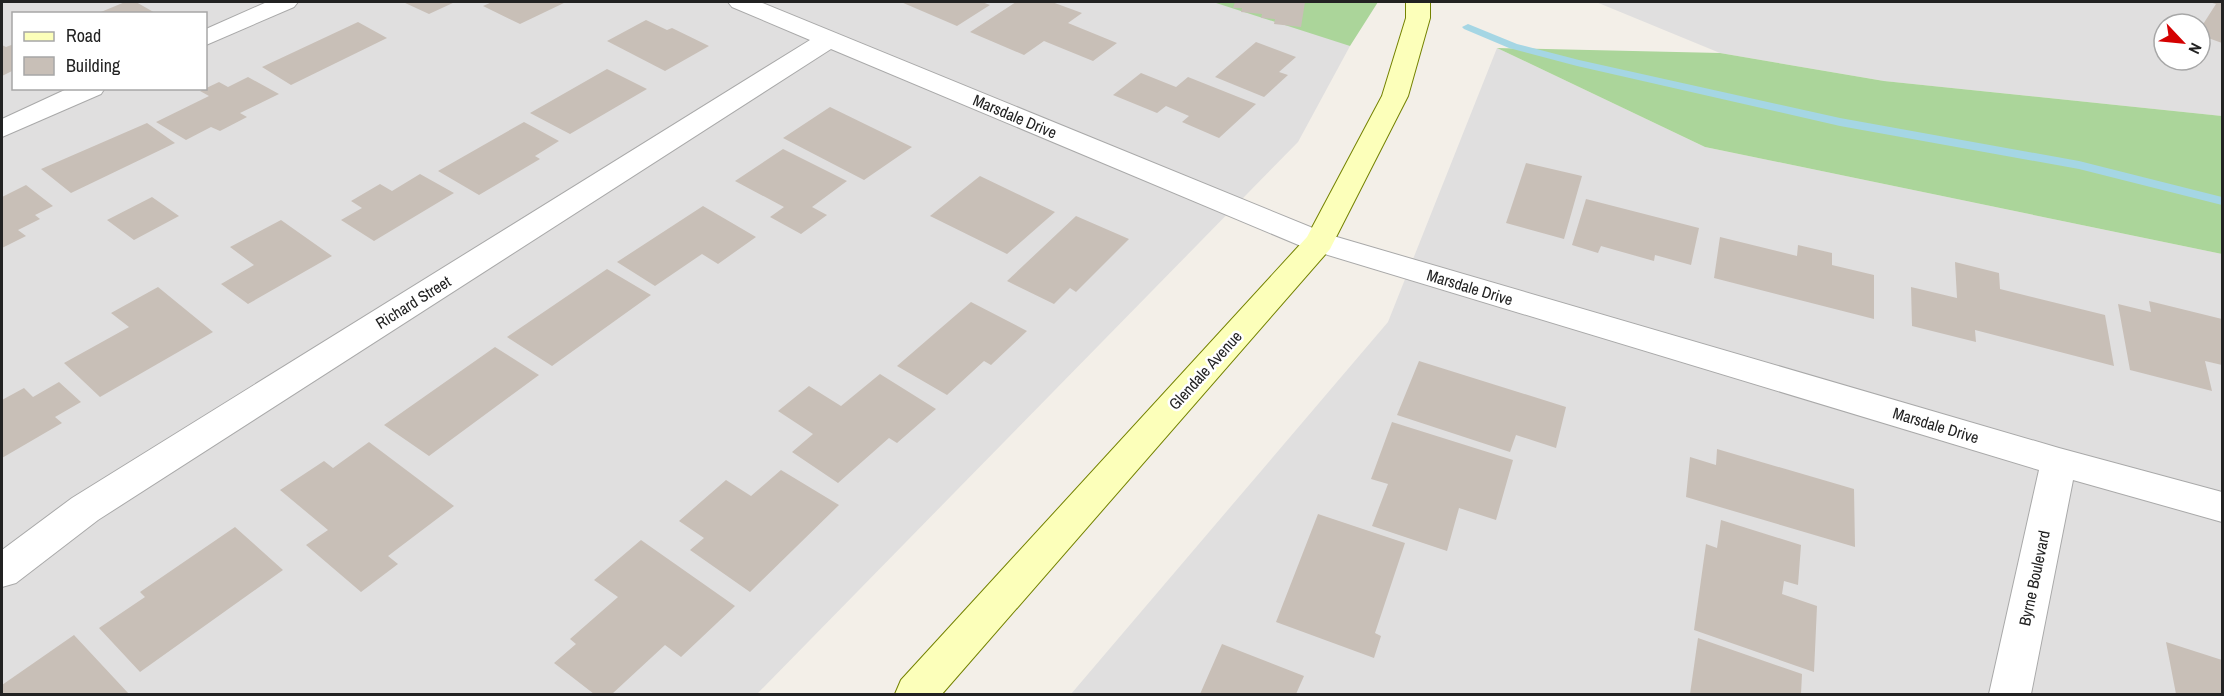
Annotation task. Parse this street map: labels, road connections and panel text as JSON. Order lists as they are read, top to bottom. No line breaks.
{"streets":{"main road":["Glendale Avenue"],"street":["Marsdale Drive","Richard Street","Byrne Boulevard"]},"crossings":[["Marsdale Drive","Richard Street"],["Marsdale Drive","Glendale Avenue"],["Marsdale Drive","Byrne Boulevard"]],"legend":["Road","Building"],"north":"bottom right"}
